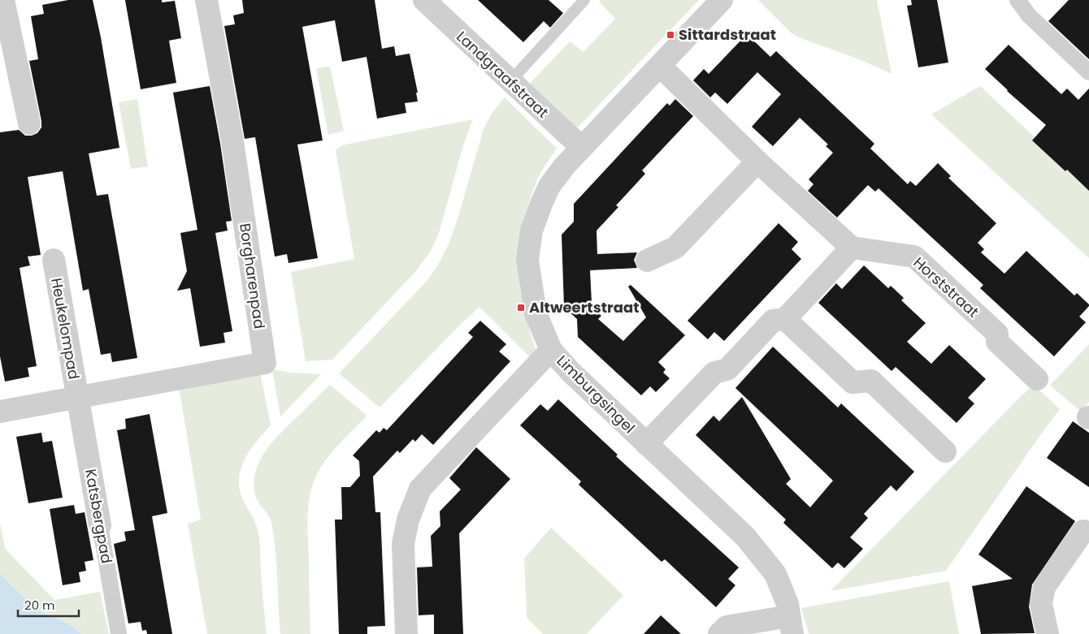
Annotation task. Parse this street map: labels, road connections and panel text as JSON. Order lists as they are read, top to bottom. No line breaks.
{"streets":{"street":["Landgraafstraat","Borgharenpad","Horststraat","Heukelompad","Limburgsingel","Katsbergpad"]},"crossings":[["Landgraafstraat","Limburgsingel"],["Borgharenpad","Heukelompad"],["Borgharenpad","Katsbergpad"],["Heukelompad","Katsbergpad"]],"places":{"transit":["Sittardstraat","Altweertstraat"]},"scale_bar":"20 m"}
